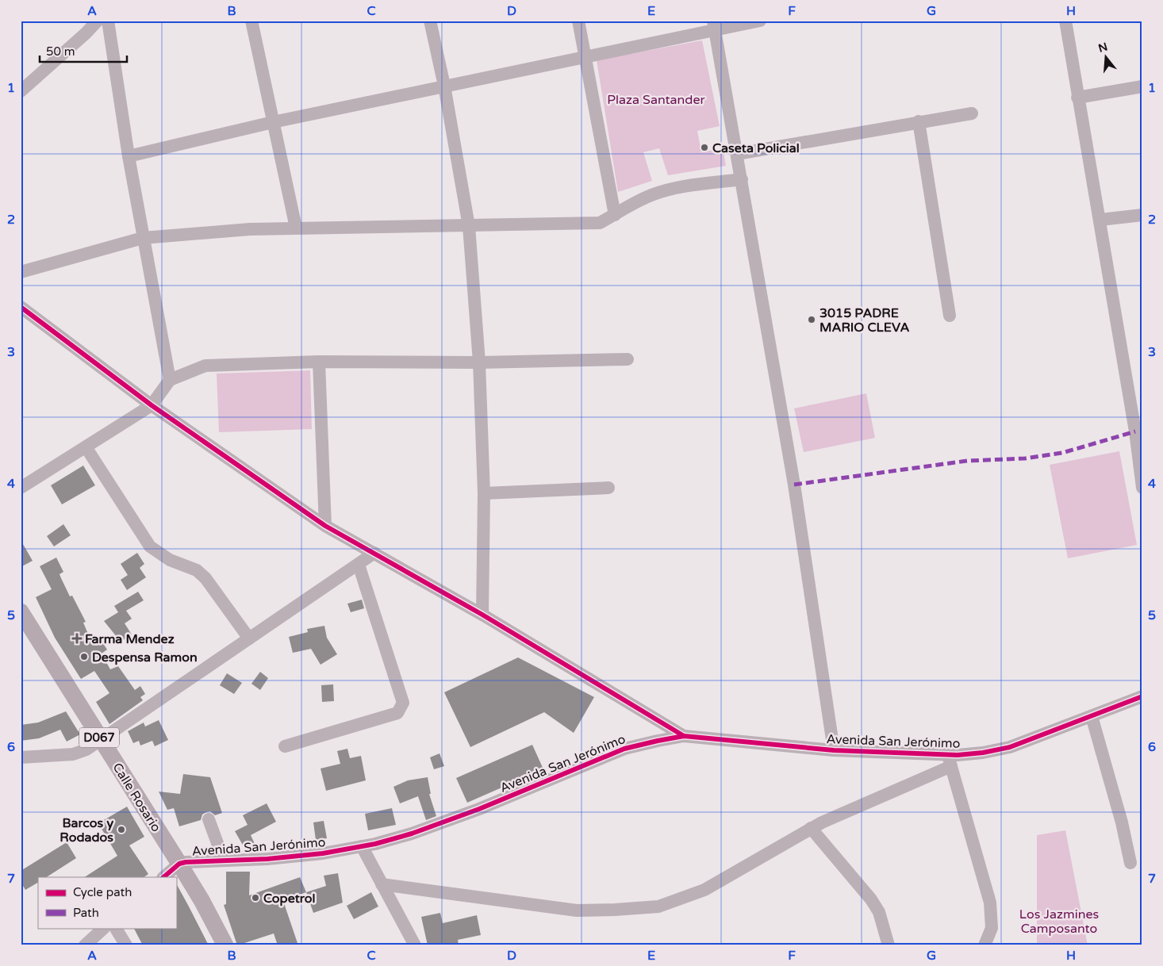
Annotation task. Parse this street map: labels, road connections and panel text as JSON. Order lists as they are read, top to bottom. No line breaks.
{"streets":{"main road":["D067","Calle Rosario"],"street":["Avenida San Jerónimo"]},"crossings":[["Avenida San Jerónimo","Calle Rosario"]],"parks":["Plaza Santander","Los Jazmines Camposanto"],"places":{"other":["Caseta Policial","3015 PADRE MARIO CLEVA","Despensa Ramon","Barcos y Rodados","Copetrol"],"health":["Farma Mendez"]},"legend":["Cycle path","Path"],"scale_bar":"50 m","north":"top","grid":{"columns":["A","B","C","D","E","F","G","H"],"rows":["1","2","3","4","5","6","7"]}}
